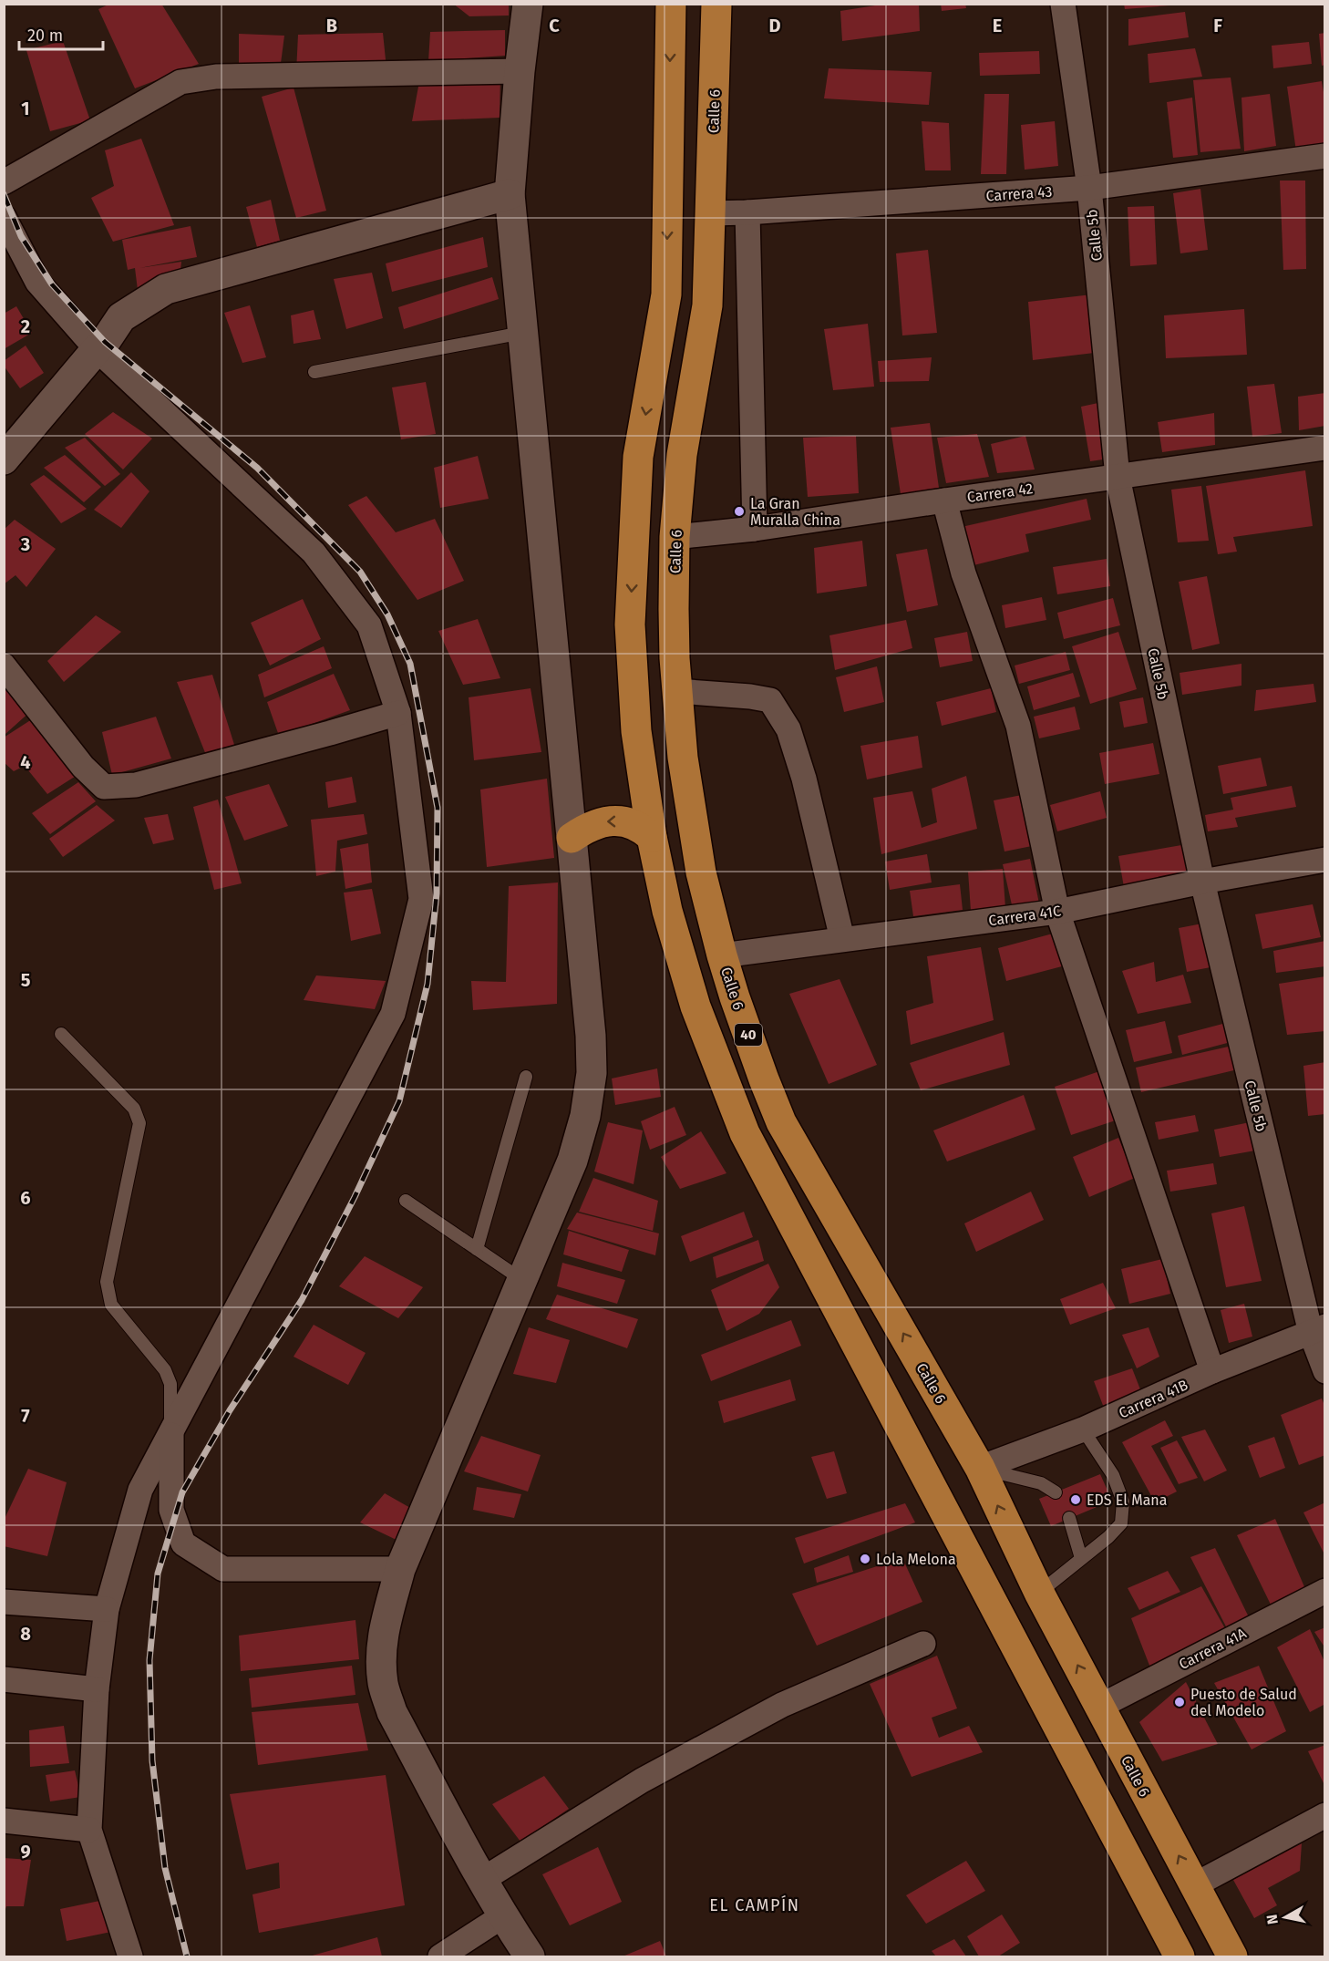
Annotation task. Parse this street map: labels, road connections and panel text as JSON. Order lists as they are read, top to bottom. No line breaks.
{"streets":{"highway":["Calle 6","40"],"street":["Carrera 43","Calle 5b","Carrera 42","Carrera 41C","Carrera 41B","Carrera 41A"]},"crossings":[["Calle 6","Carrera 43"],["Calle 6","Carrera 42"],["Calle 6","Carrera 41C"],["Calle 6","Carrera 41B"],["Calle 6","Carrera 41A"],["Carrera 43","Calle 5b"],["Calle 5b","Carrera 42"],["Calle 5b","Carrera 41C"],["Calle 5b","Carrera 41B"]],"districts":["EL CAMPÍN"],"places":["La Gran Muralla China","EDS El Mana","Lola Melona","Puesto de Salud del Modelo"],"scale_bar":"20 m","north":"left","grid":{"columns":["B","C","D","E","F"],"rows":["1","2","3","4","5","6","7","8","9"]}}
